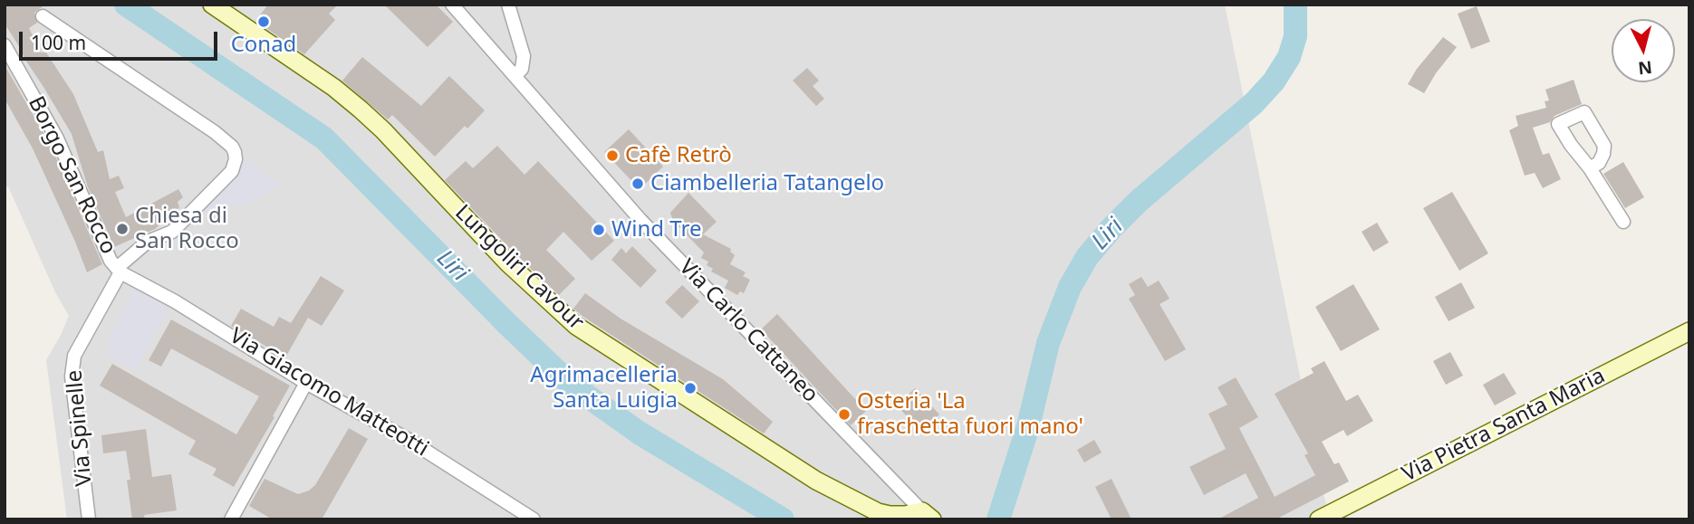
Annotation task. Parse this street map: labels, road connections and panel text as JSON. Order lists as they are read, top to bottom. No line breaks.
{"streets":{"street":["Borgo San Rocco","Lungoliri Cavour","Via Carlo Cattaneo","Via Giacomo Matteotti","Via Pietra Santa Maria","Via Spinelle"]},"crossings":[["Borgo San Rocco","Via Giacomo Matteotti"],["Borgo San Rocco","Via Spinelle"],["Lungoliri Cavour","Via Carlo Cattaneo"],["Via Giacomo Matteotti","Via Spinelle"]],"water":["Liri"],"places":["Conad","Cafè Retrò","Ciambelleria Tatangelo","Chiesa di San Rocco","Wind Tre","Agrimacelleria Santa Luigia","Osteria 'La fraschetta fuori mano'"],"scale_bar":"100 m","north":"bottom"}
